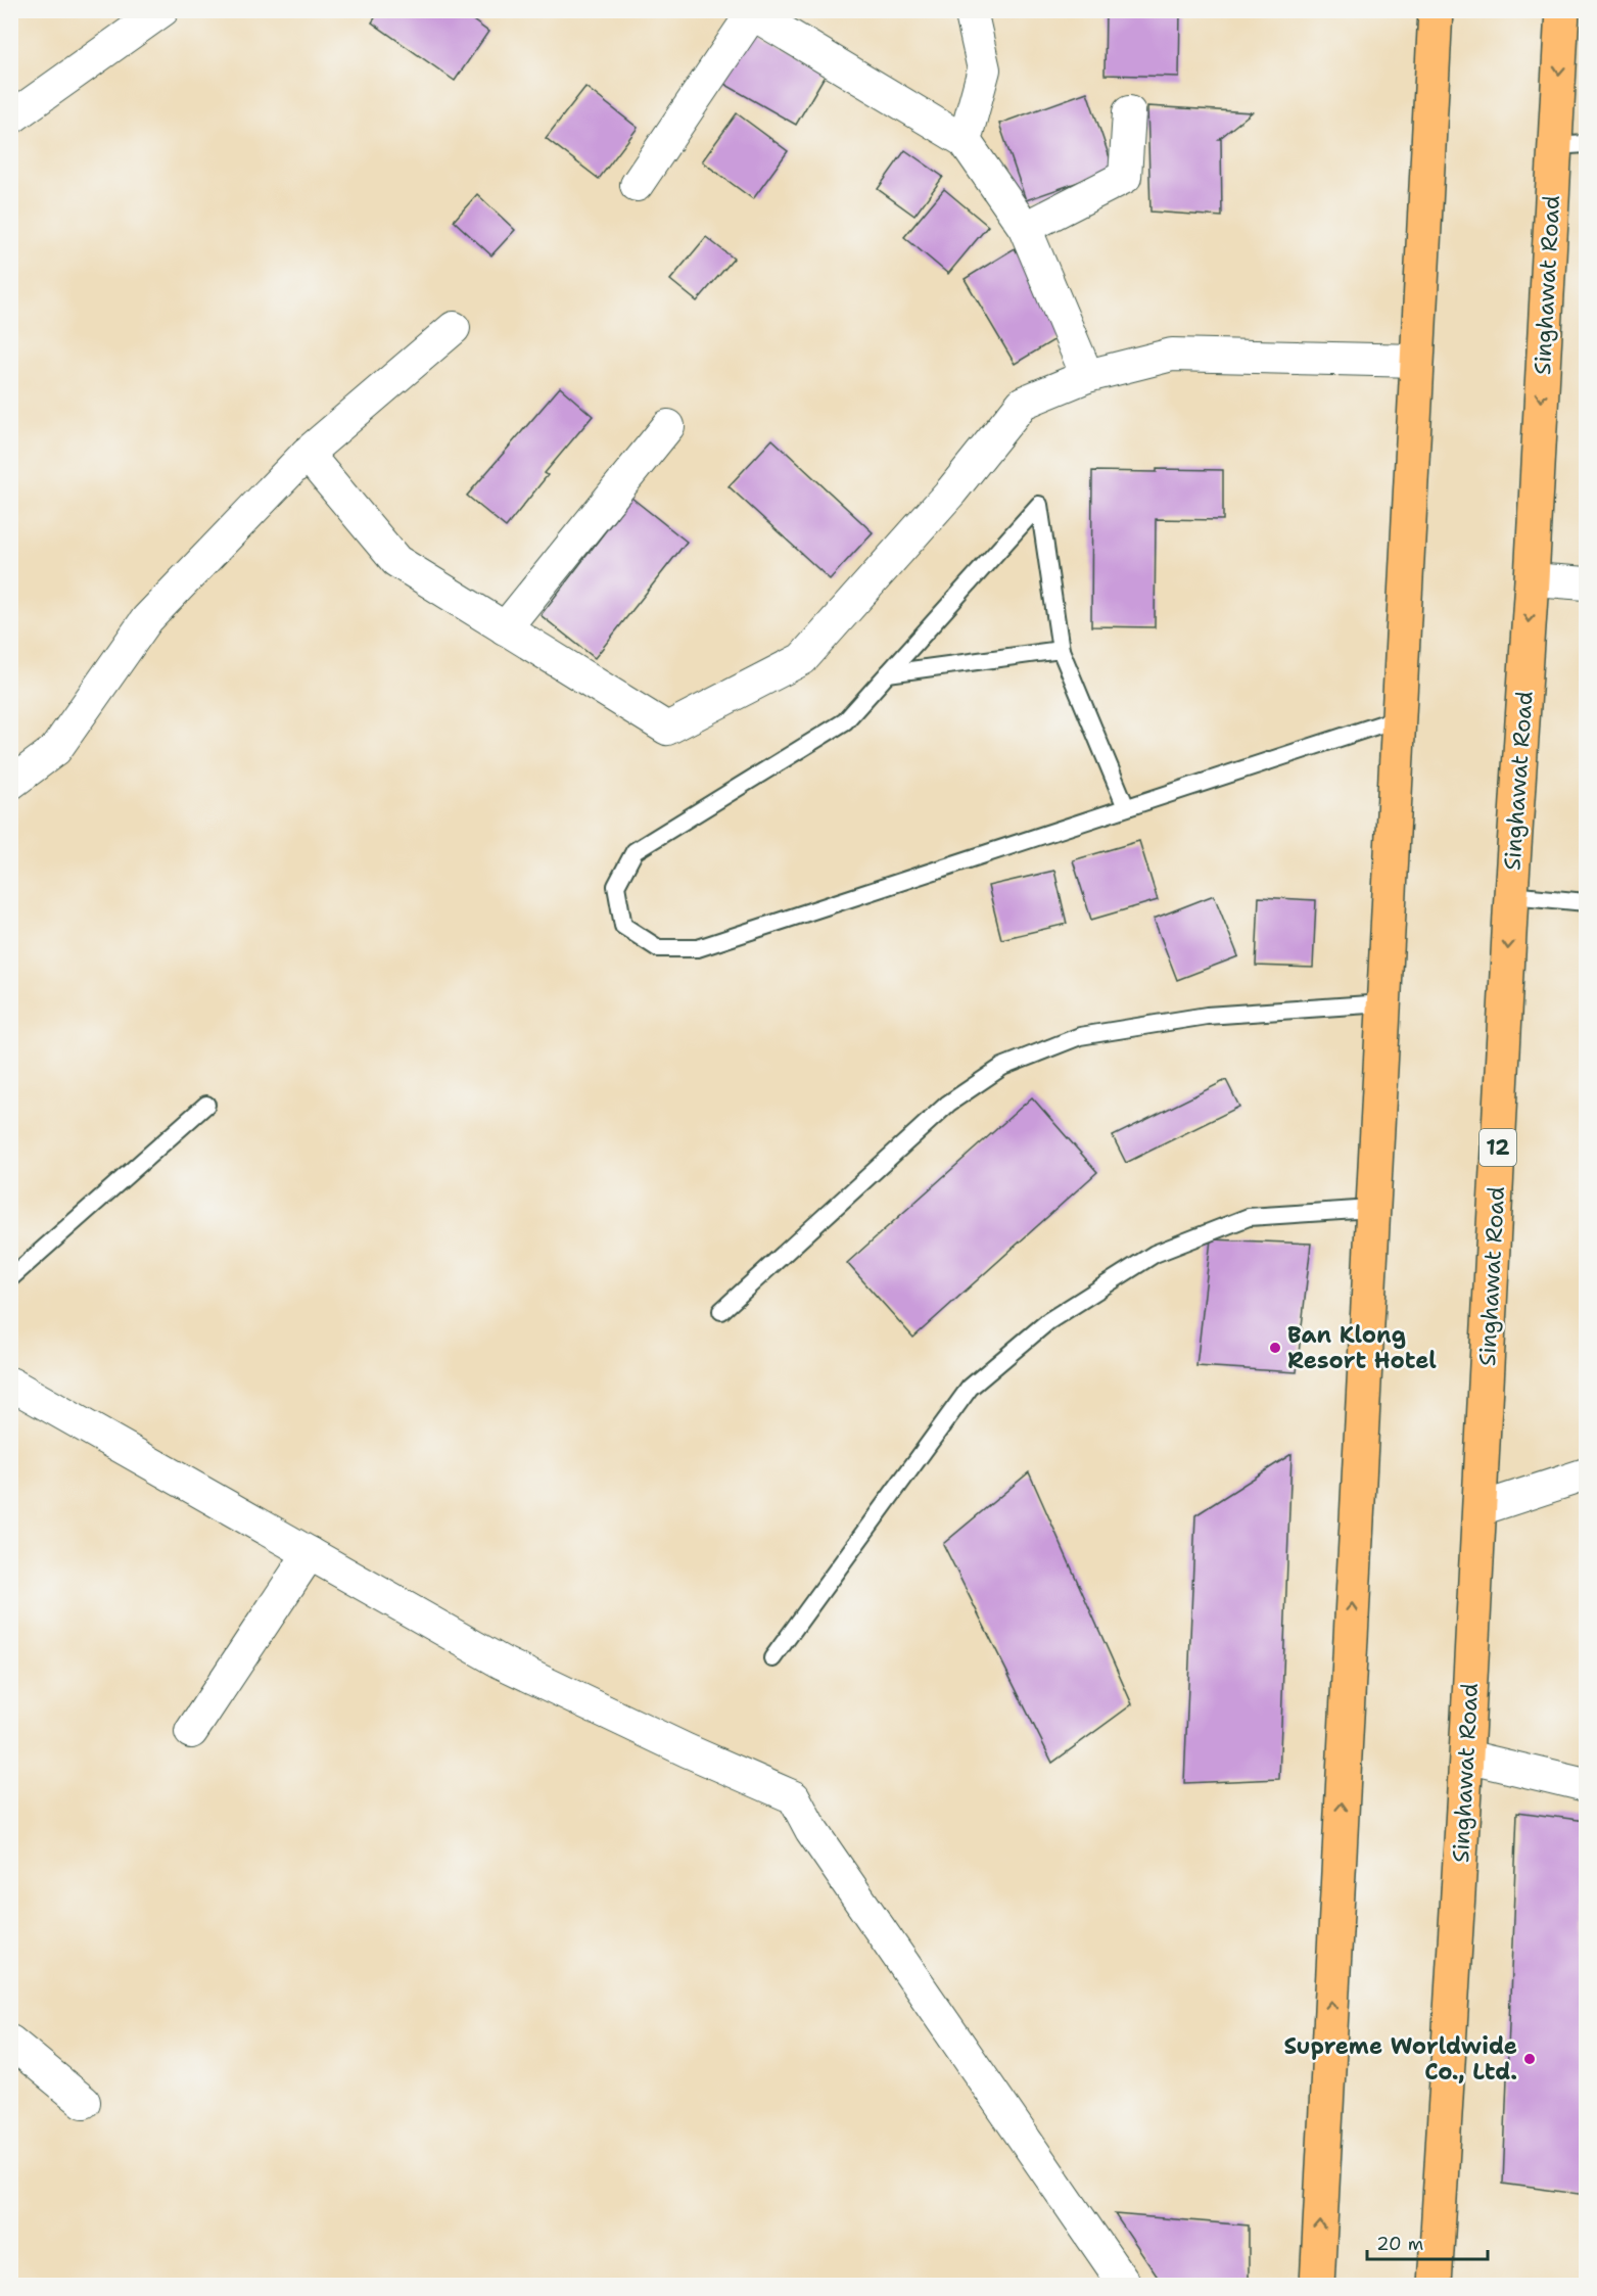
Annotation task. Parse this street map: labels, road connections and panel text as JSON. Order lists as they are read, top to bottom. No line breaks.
{"streets":{"main road":["Singhawat Road","12"]},"places":["Ban Klong Resort Hotel","Supreme Worldwide Co., Ltd."],"scale_bar":"20 m"}
